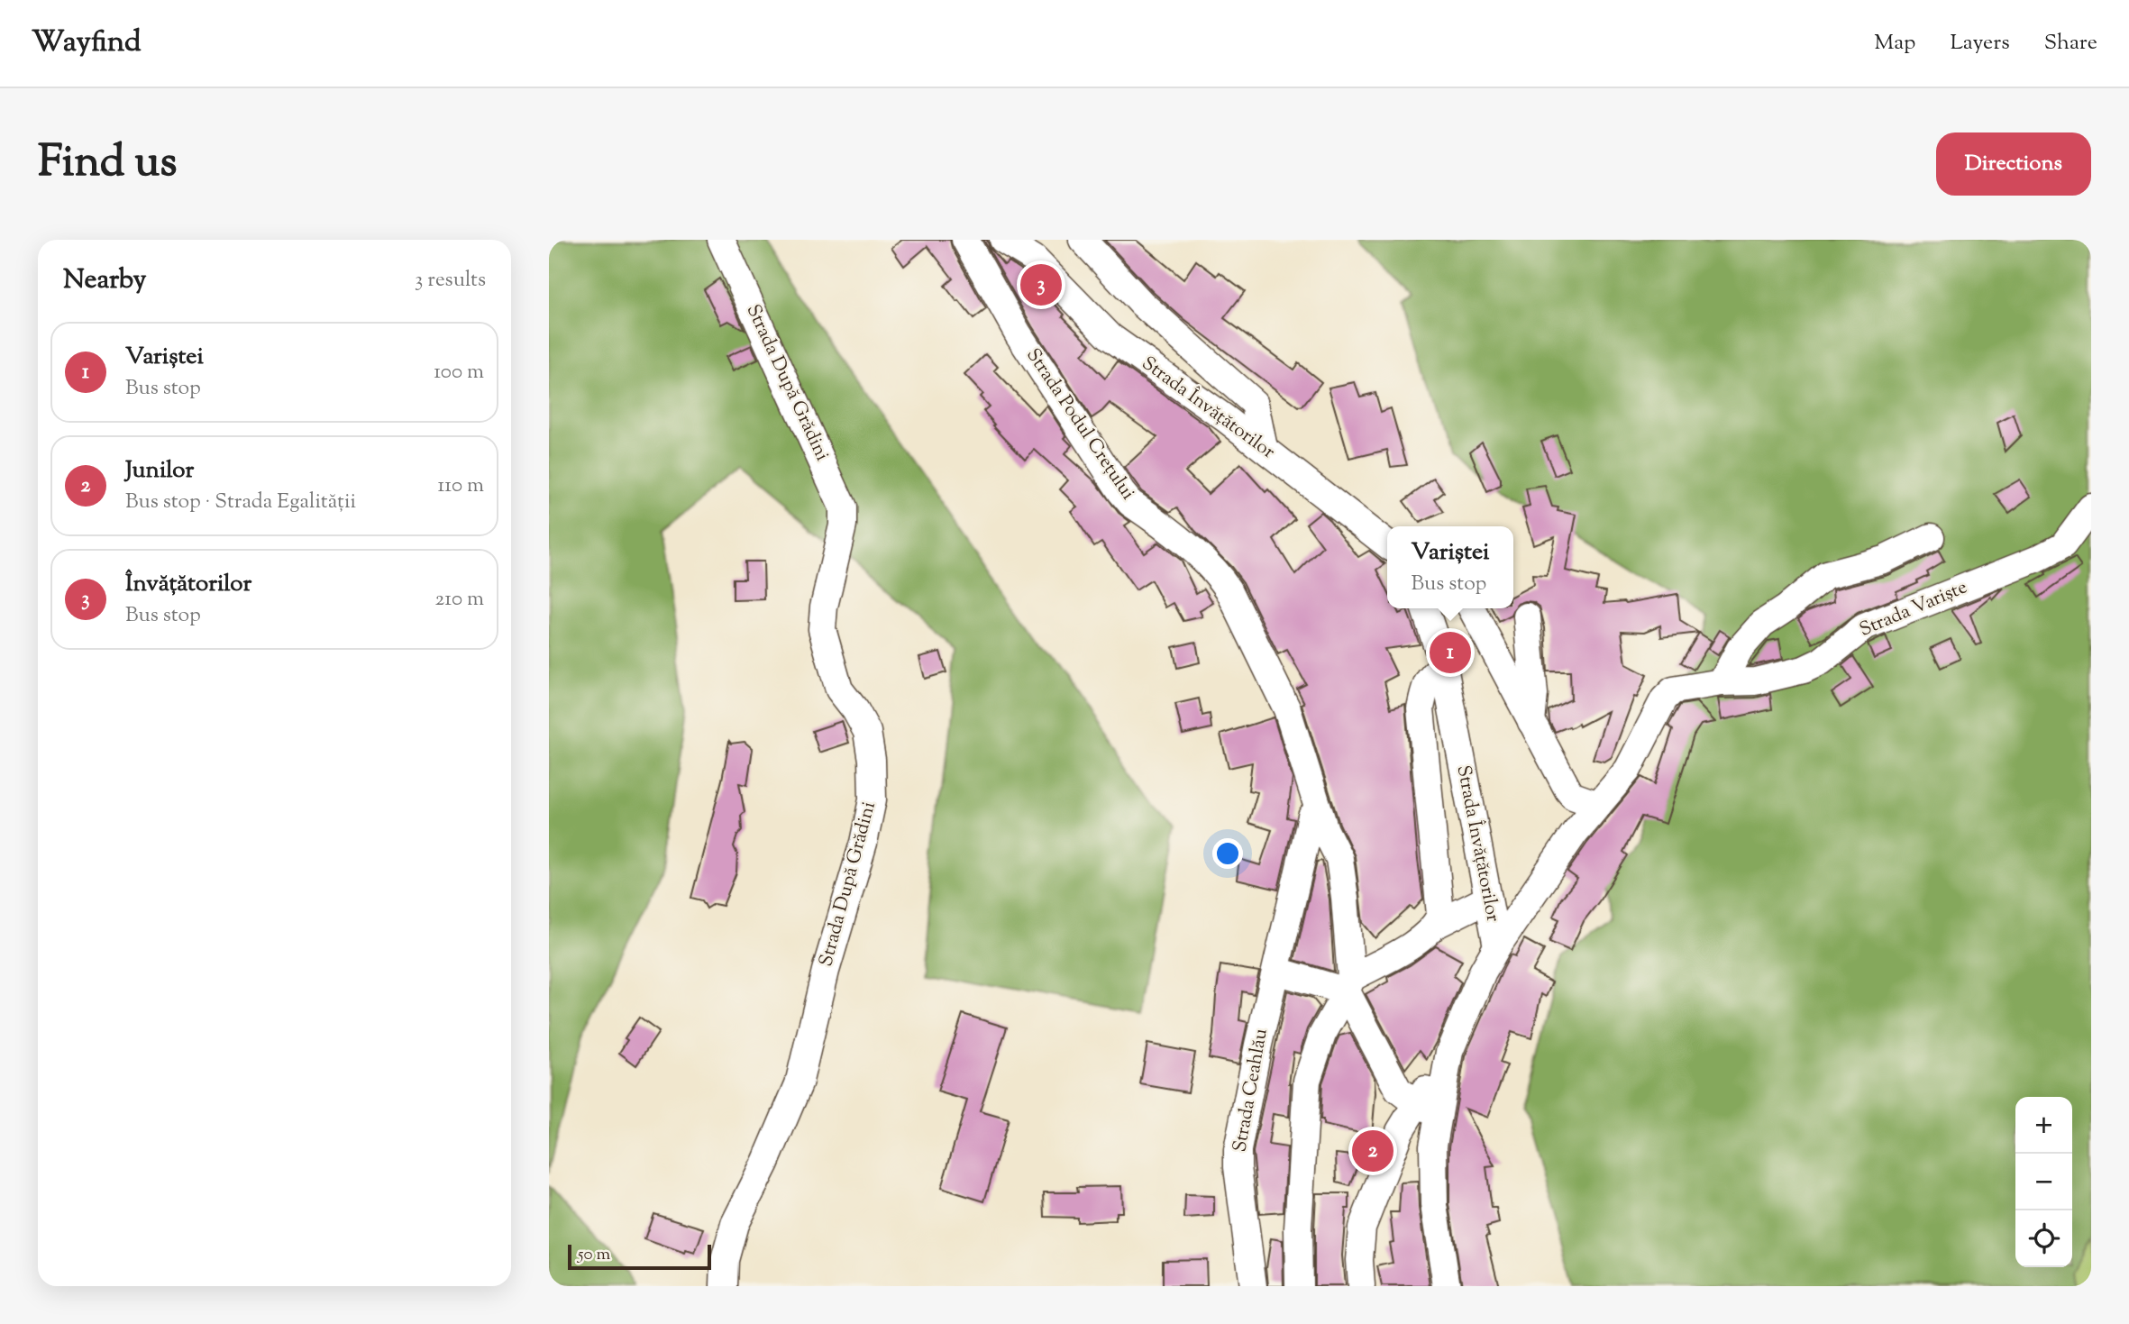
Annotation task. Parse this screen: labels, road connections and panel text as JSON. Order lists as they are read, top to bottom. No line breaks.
{"streets":{"street":["Strada După Grădini","Strada Învățătorilor","Strada Podul Crețului","Strada Variște","Strada Ceahlău"]},"crossings":[["Strada Învățătorilor","Strada Variște"],["Strada Podul Crețului","Strada Variște"]],"scale_bar":"50 m","page":{"header":"Wayfind","nav":["Map","Layers","Share"],"title":"Find us","buttons":"Directions","heading":["Nearby","3 results"],"pins":["3","1","2"],"list":[{"mark":"1","name":"Variștei","note":"Bus stop","value":"100 m"},{"mark":"2","name":"Junilor","note":"Bus stop · Strada Egalității","value":"110 m"},{"mark":"3","name":"Învățătorilor","note":"Bus stop","value":"210 m"}],"popup":["Variștei","Bus stop"],"map_buttons":["+","−"],"scale":"50 m"}}
